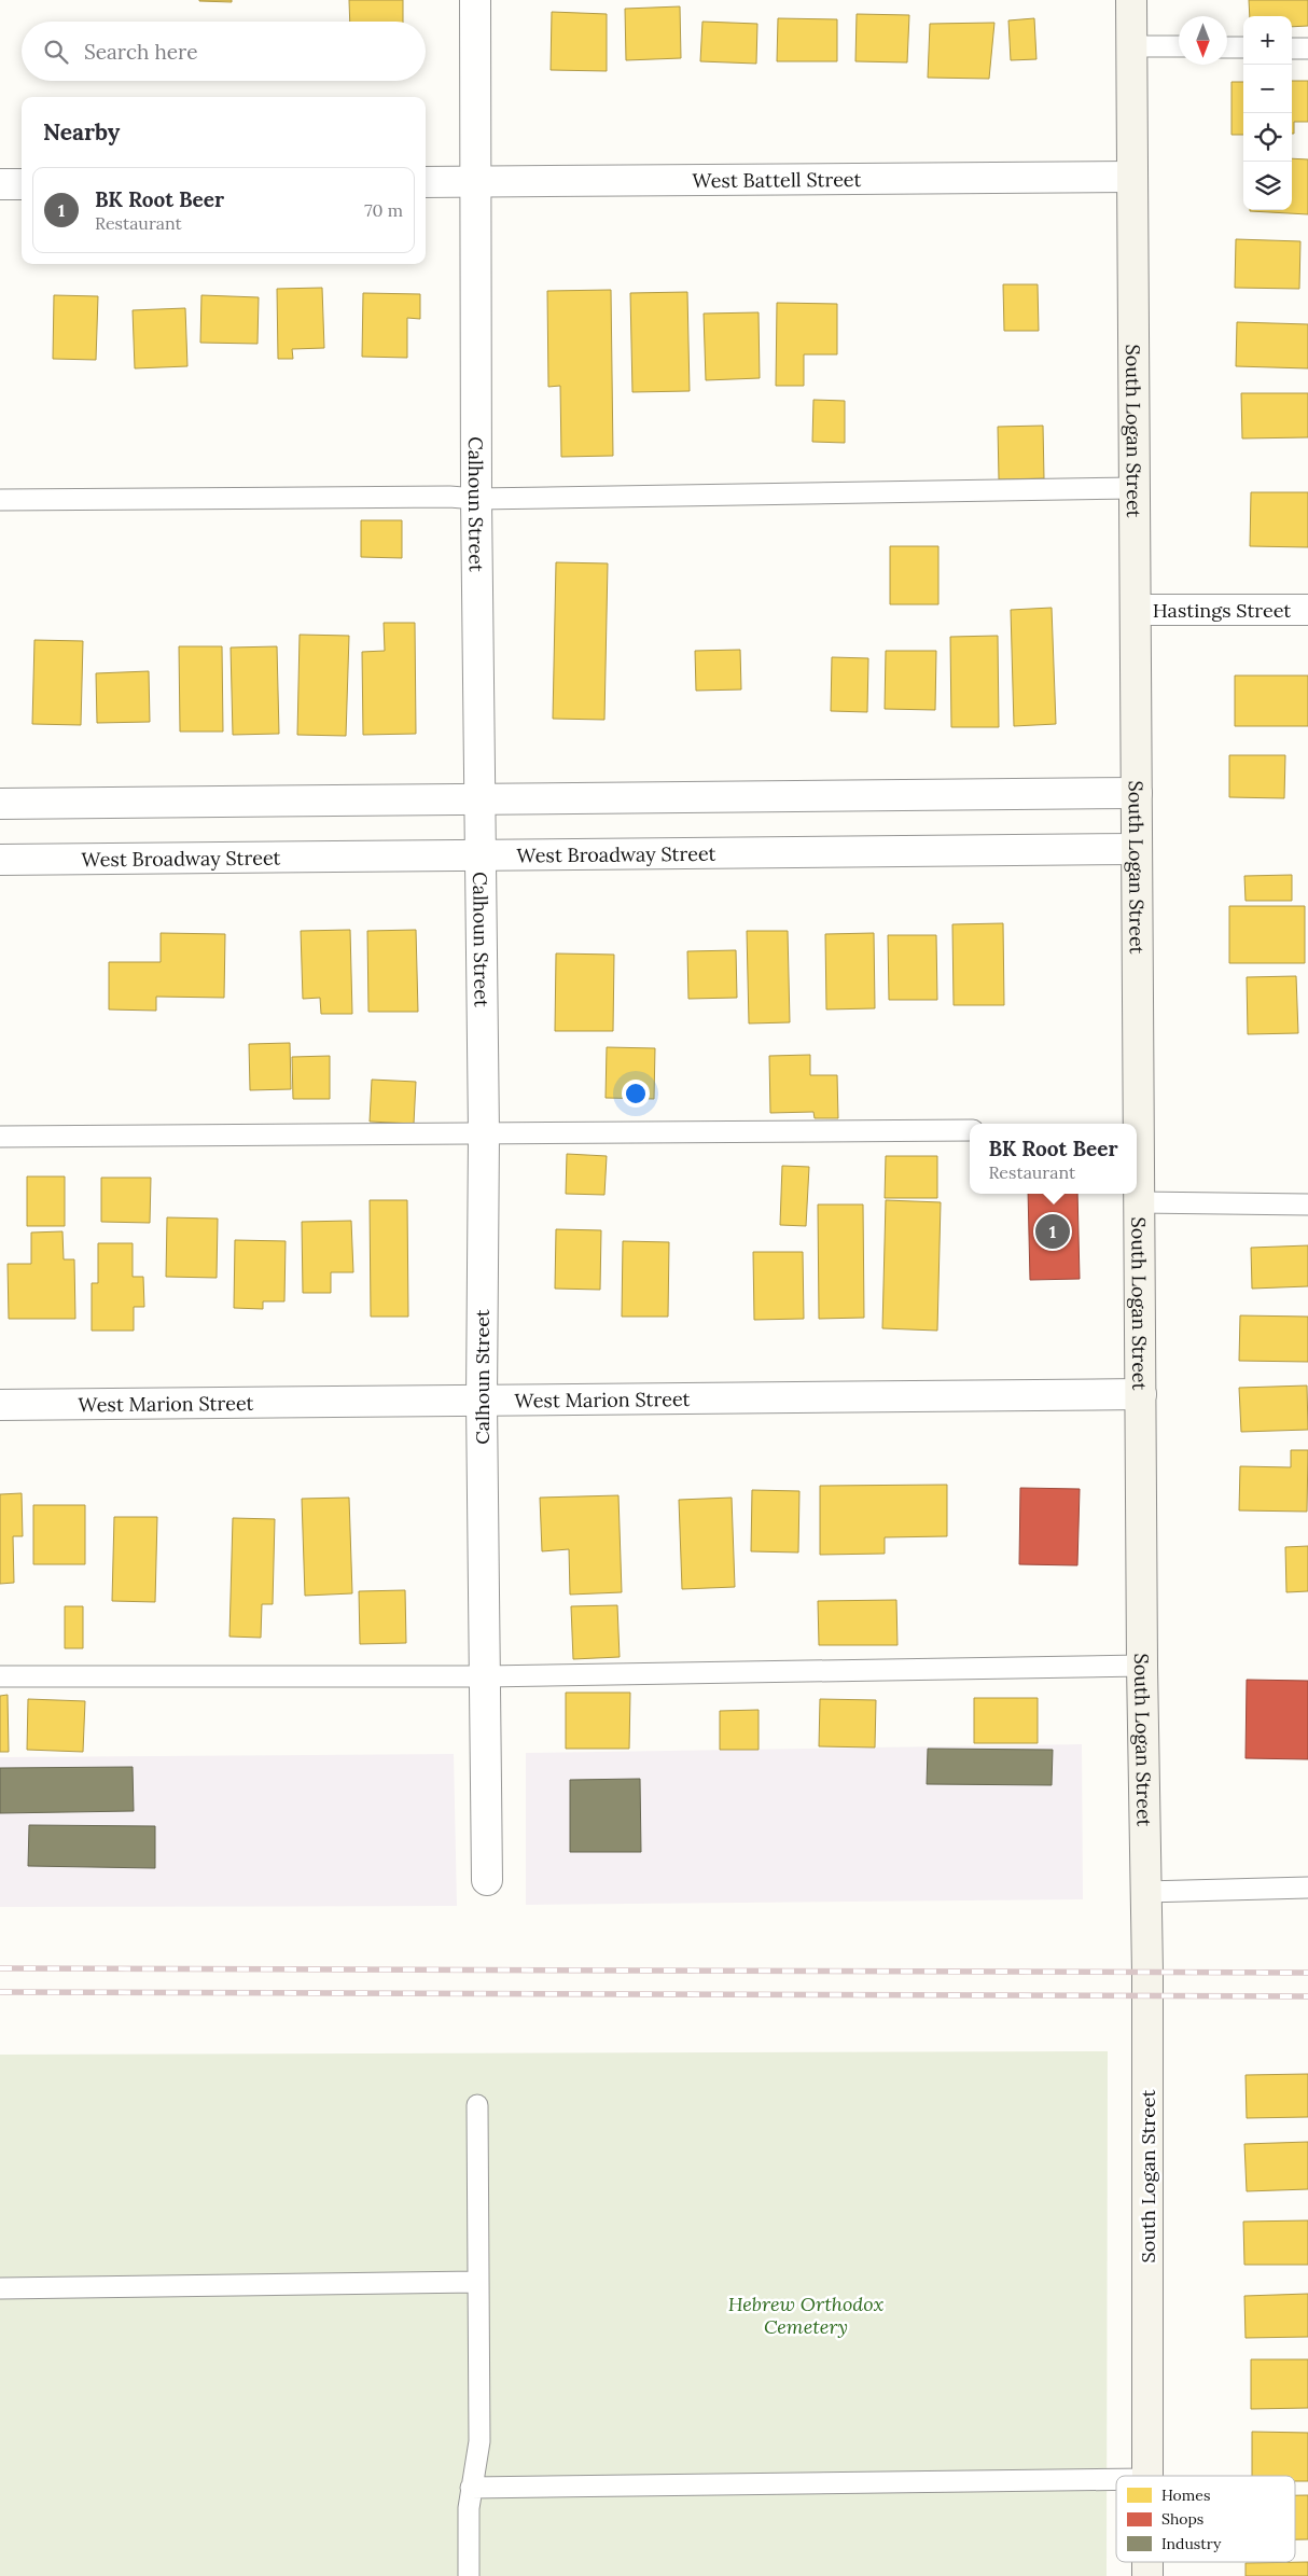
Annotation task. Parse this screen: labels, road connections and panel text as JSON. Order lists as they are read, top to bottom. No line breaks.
{"streets":{"street":["West Battell Street","South Logan Street","Calhoun Street","Hastings Street","West Broadway Street","West Marion Street"]},"crossings":[["West Battell Street","South Logan Street"],["West Battell Street","Calhoun Street"],["South Logan Street","Hastings Street"],["South Logan Street","West Broadway Street"],["South Logan Street","West Marion Street"],["Calhoun Street","West Broadway Street"],["Calhoun Street","West Marion Street"]],"parks":["Hebrew Orthodox Cemetery"],"legend":["Homes","Shops","Industry"],"north":"bottom","page":{"map_buttons":["+","−"],"search":"Search here","heading":"Nearby","list":[{"mark":"1","name":"BK Root Beer","note":"Restaurant","value":"70 m"}],"popup":["BK Root Beer","Restaurant"],"pins":"1"}}
